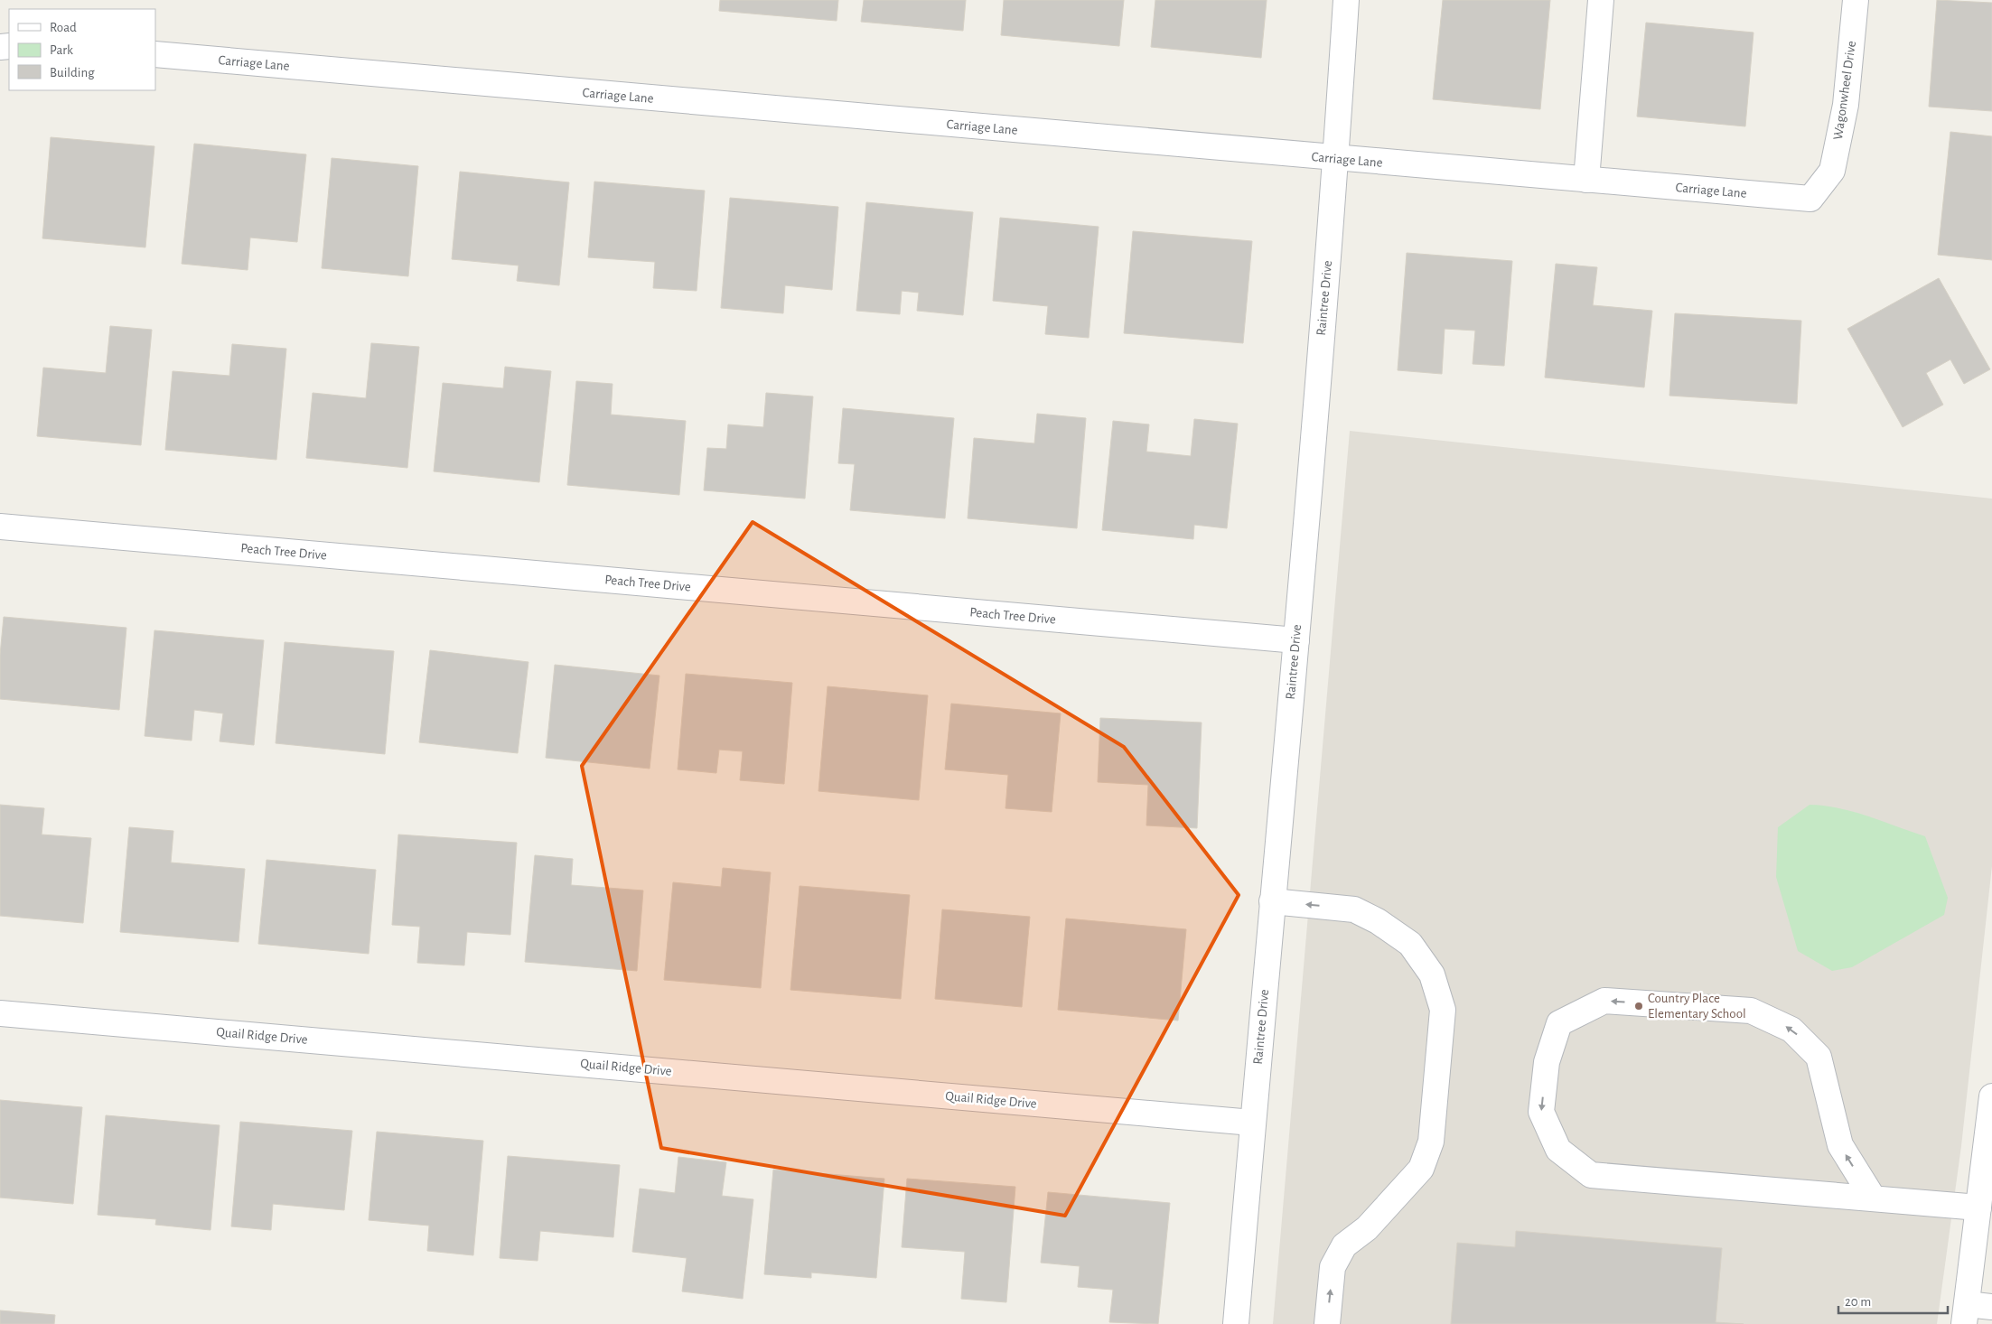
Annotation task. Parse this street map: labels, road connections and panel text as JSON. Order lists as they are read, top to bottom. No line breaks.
{"streets":{"street":["Carriage Lane","Wagonwheel Drive","Raintree Drive","Peach Tree Drive","Quail Ridge Drive"]},"crossings":[["Carriage Lane","Wagonwheel Drive"],["Carriage Lane","Raintree Drive"],["Raintree Drive","Peach Tree Drive"],["Raintree Drive","Quail Ridge Drive"]],"places":["Country Place Elementary School"],"legend":["Road","Park","Building"],"scale_bar":"20 m"}
